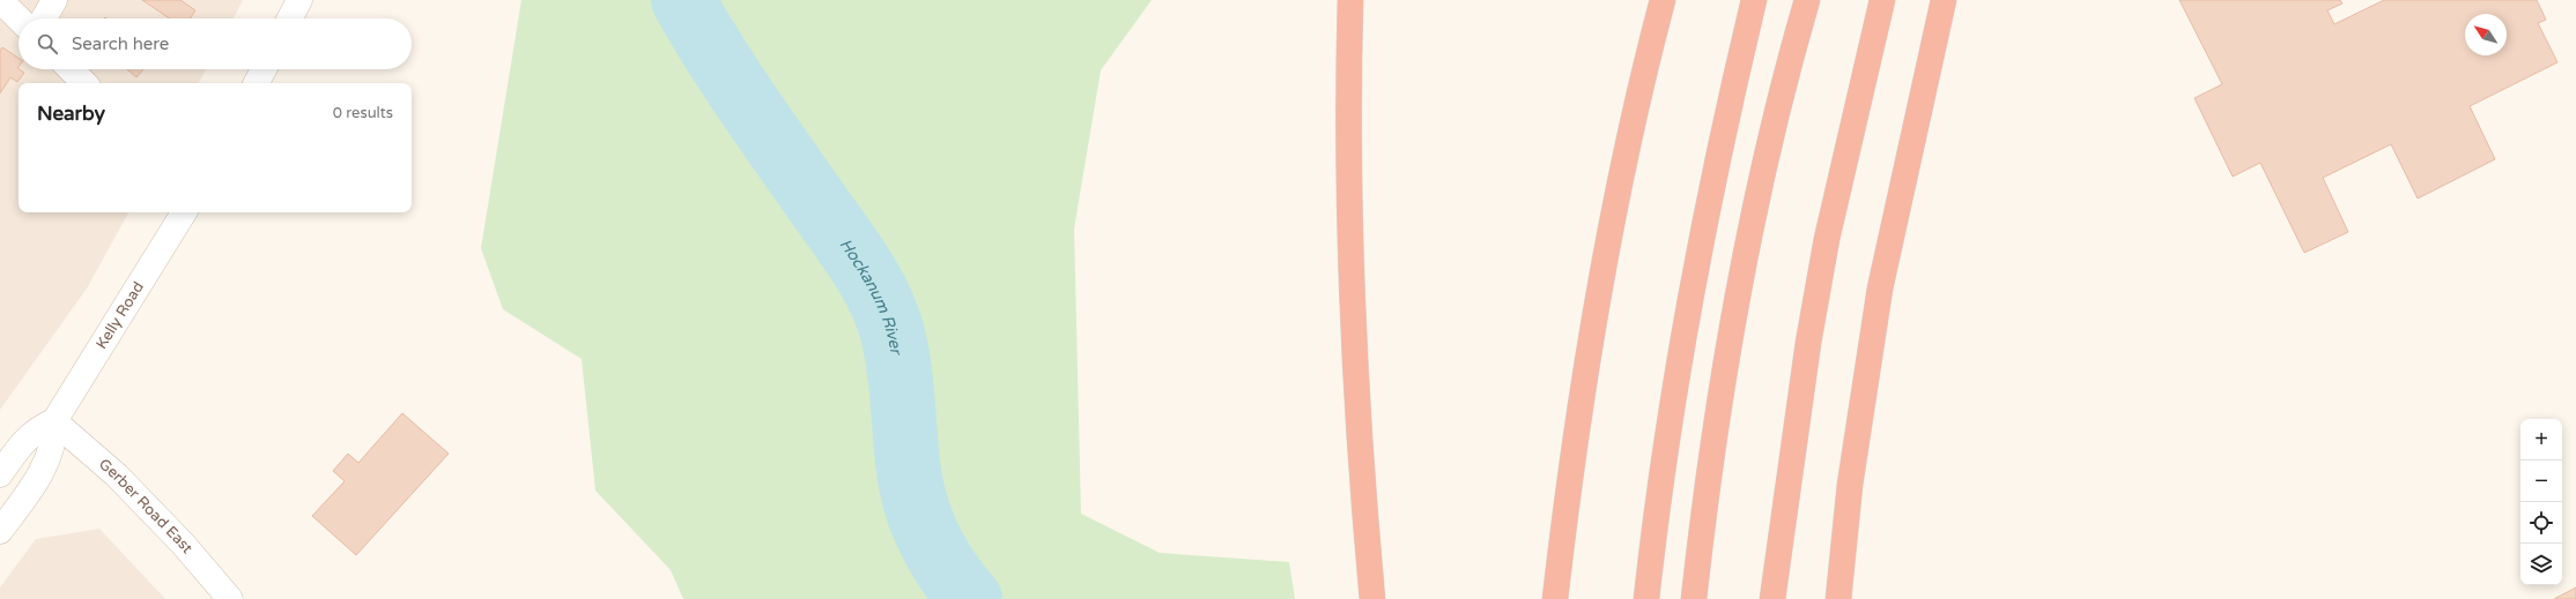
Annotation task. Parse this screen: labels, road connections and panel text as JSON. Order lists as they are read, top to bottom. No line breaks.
{"streets":{"street":["Kelly Road","Gerber Road East"]},"crossings":[["Kelly Road","Gerber Road East"]],"water":["Hockanum River"],"north":"top left","page":{"search":"Search here","heading":["Nearby","0 results"],"map_buttons":["+","−"]}}
